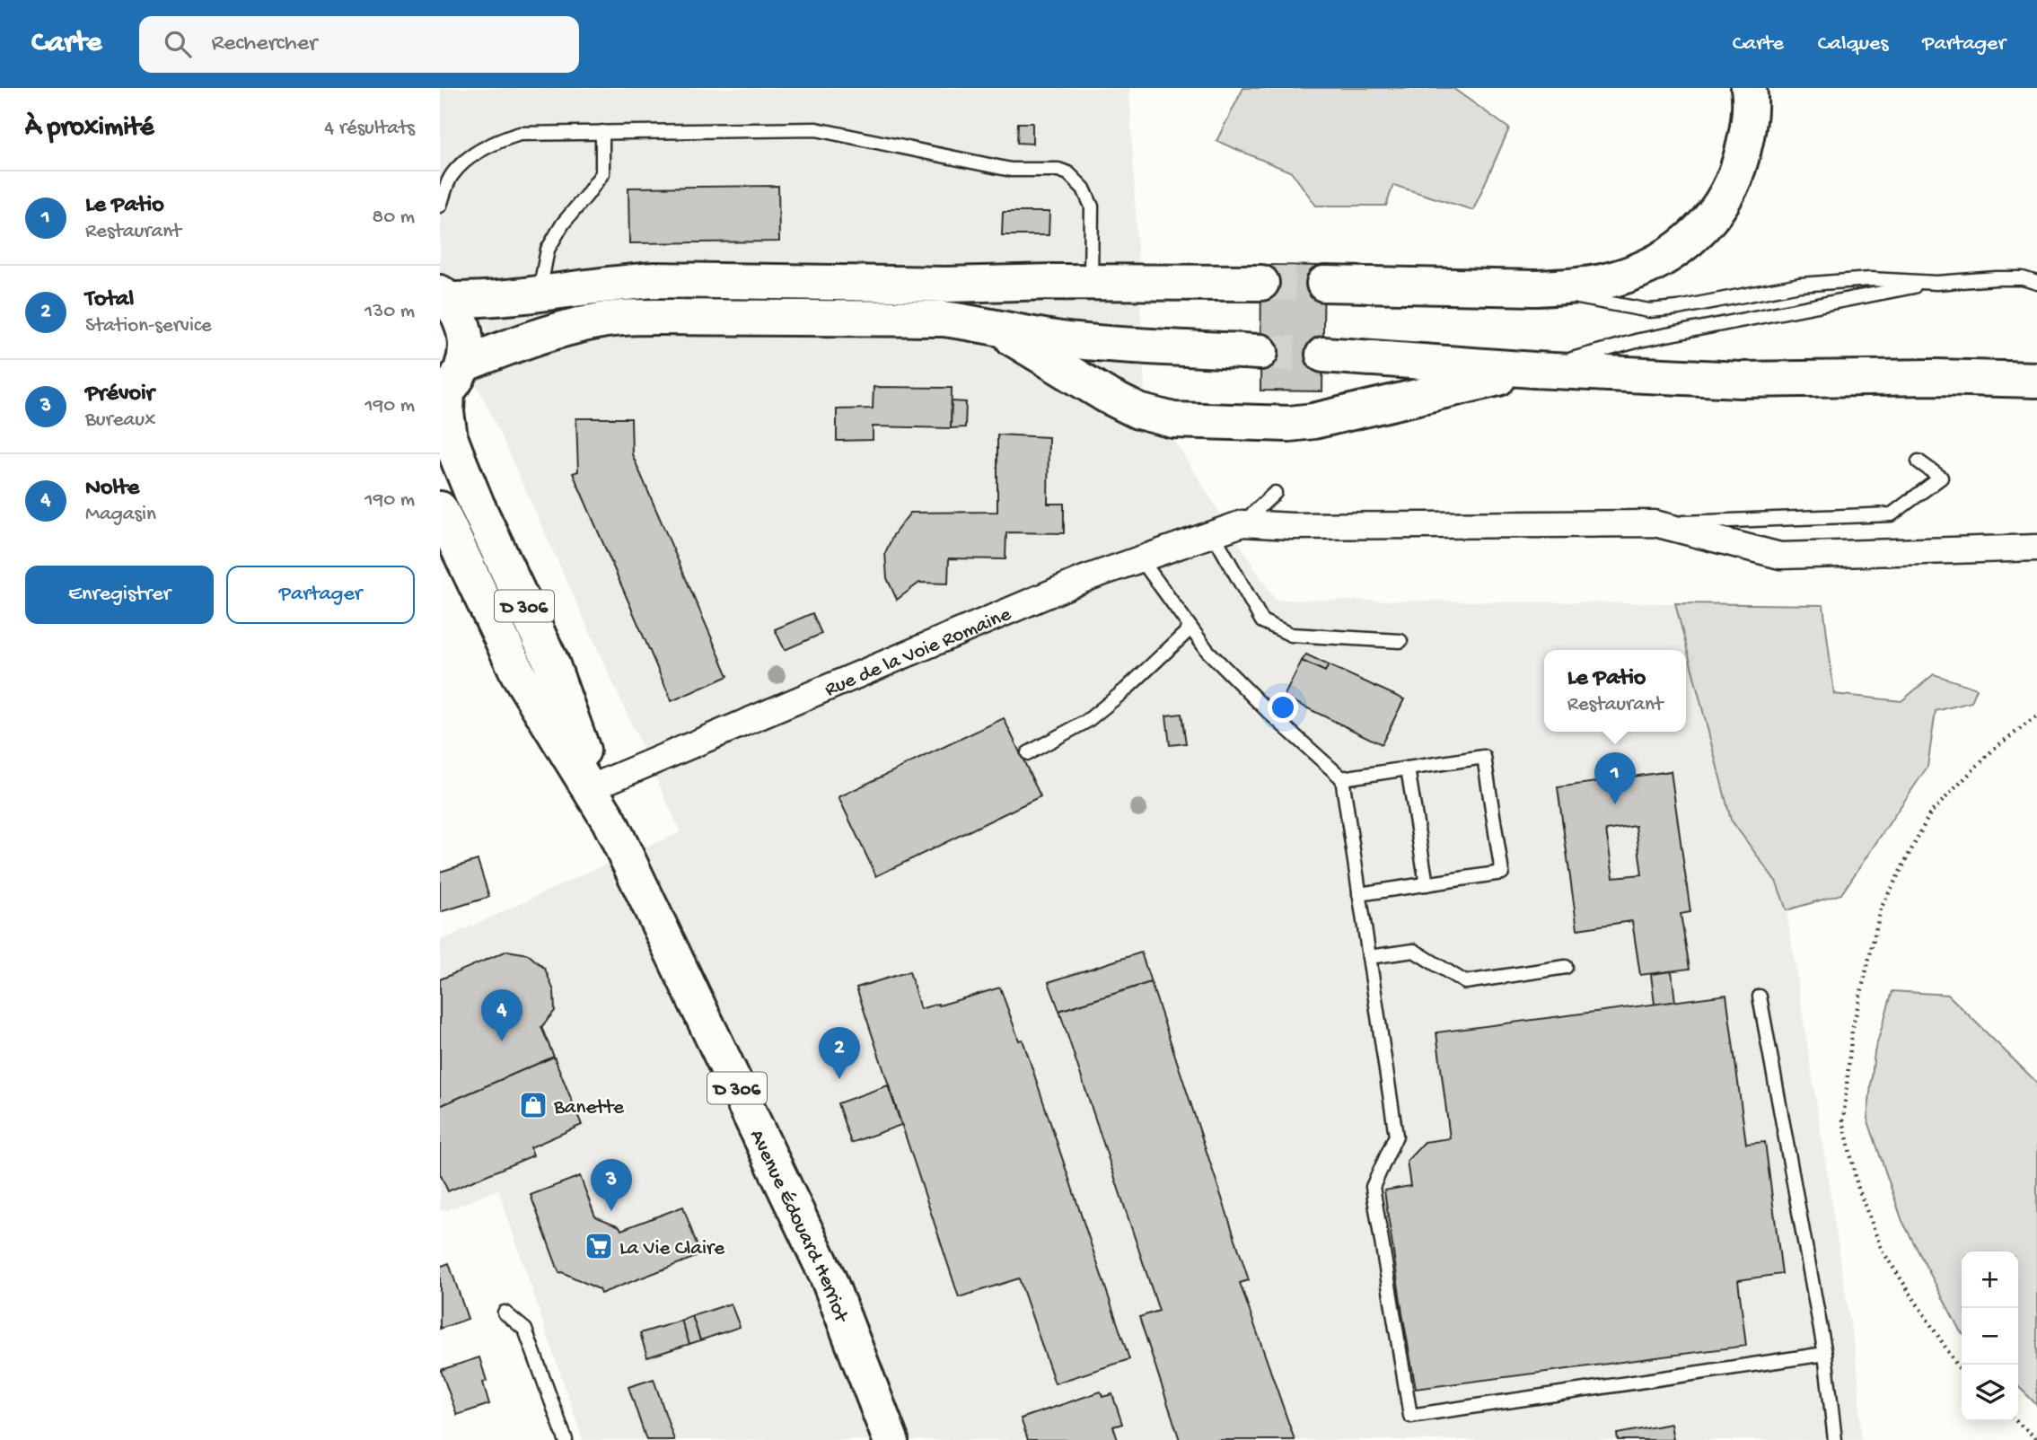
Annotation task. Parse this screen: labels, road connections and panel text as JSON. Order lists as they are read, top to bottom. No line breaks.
{"streets":{"main road":["D 306","Avenue Édouard Herriot"],"street":["Rue de la Voie Romaine"]},"crossings":[["Rue de la Voie Romaine","Avenue Édouard Herriot"]],"places":{"shop":["Banette"],"supermarket":["La Vie Claire"]},"page":{"header":"Carte","search":"Rechercher","nav":["Carte","Calques","Partager"],"heading":["À proximité","4 résultats"],"list":[{"mark":"1","name":"Le Patio","note":"Restaurant","value":"80 m"},{"mark":"2","name":"Total","note":"Station-service","value":"130 m"},{"mark":"3","name":"Prévoir","note":"Bureaux","value":"190 m"},{"mark":"4","name":"Nolte","note":"Magasin","value":"190 m"}],"buttons":["Enregistrer","Partager"],"popup":["Le Patio","Restaurant"],"pins":["1","4","2","3"],"map_buttons":["+","−"]}}
